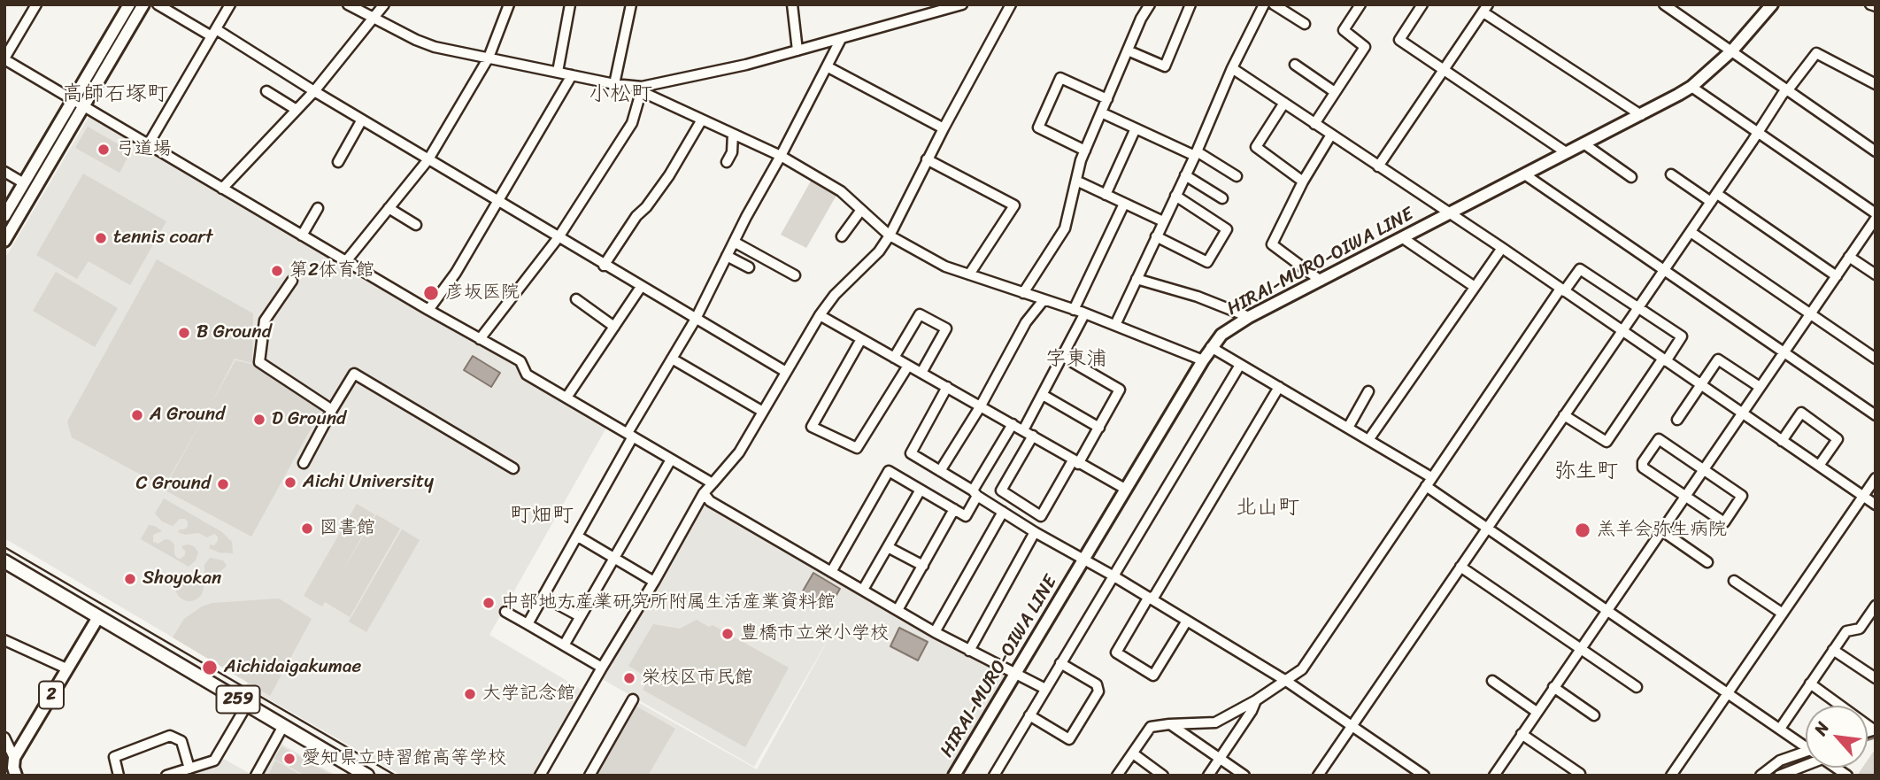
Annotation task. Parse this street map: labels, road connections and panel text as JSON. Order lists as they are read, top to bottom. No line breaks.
{"streets":{"highway":["259"],"main road":["HIRAI-MURO-OIWA LINE","2"]},"crossings":[["2","259"]],"districts":["高師石塚町","小松町","字東浦","弥生町","北山町","町畑町"],"places":["弓道場","tennis coart","第2体育館","彦坂医院","B Ground","A Ground","D Ground","Aichi University","C Ground","図書館","羔羊会弥生病院","Shoyokan","中部地方産業研究所附属生活産業資料館","豊橋市立栄小学校","Aichidaigakumae","栄校区市民館","大学記念館","愛知県立時習館高等学校"],"north":"top left"}
